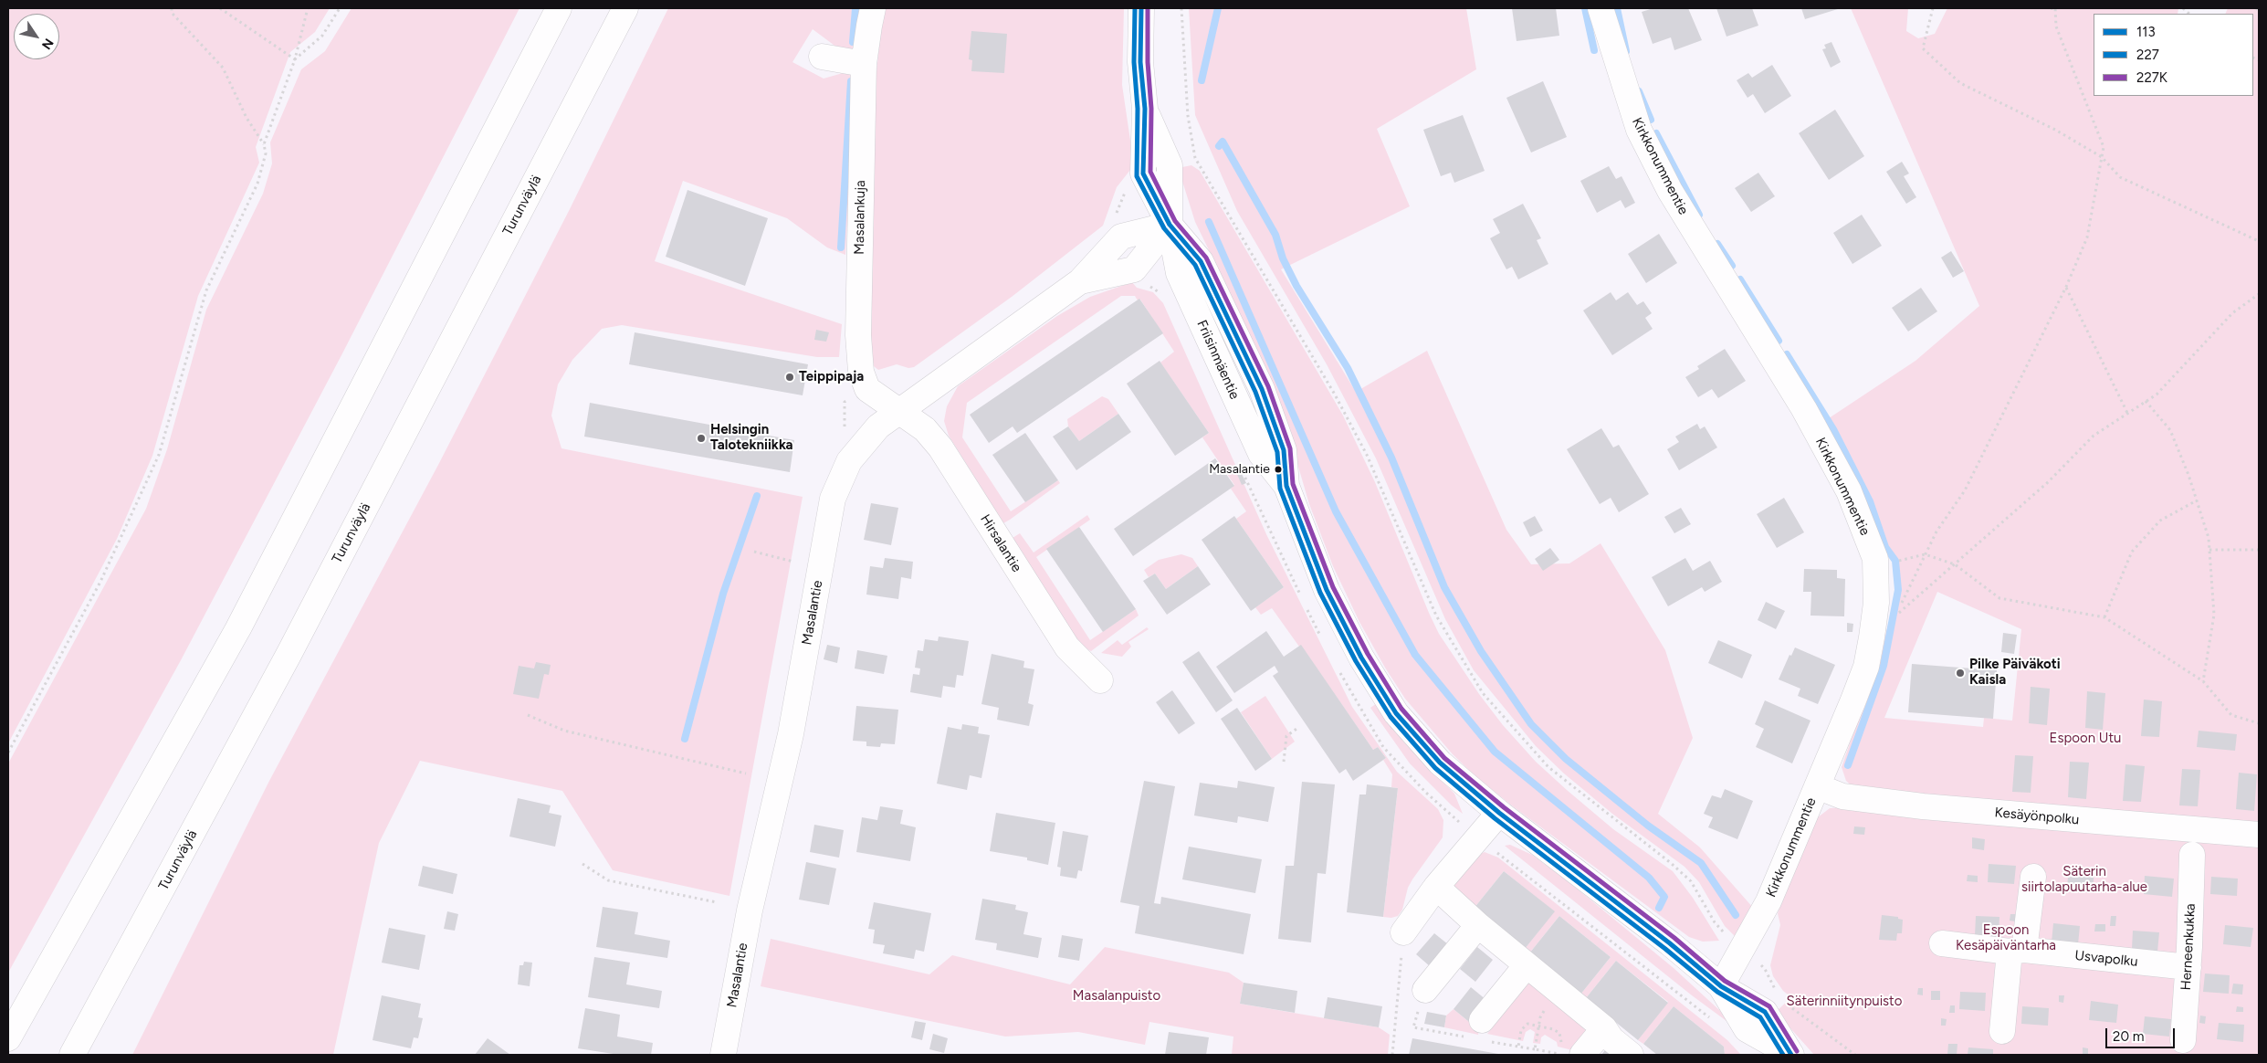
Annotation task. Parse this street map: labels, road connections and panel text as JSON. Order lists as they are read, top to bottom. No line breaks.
{"streets":{"main road":["Kirkkonummentie","Turunväylä","Masalankuja","Friisinmäentie","Hirsalantie","Masalantie","Kesäyönpolku","Herneenkukka","Usvapolku"]},"crossings":[["Kirkkonummentie","Friisinmäentie"],["Kirkkonummentie","Kesäyönpolku"],["Masalankuja","Hirsalantie"],["Masalankuja","Masalantie"],["Friisinmäentie","Masalantie"],["Hirsalantie","Masalantie"],["Herneenkukka","Usvapolku"]],"parks":["Espoon Utu","Säterin siirtolapuutarha-alue","Espoon Kesäpäiväntarha","Masalanpuisto","Säterinniitynpuisto"],"places":["Teippipaja","Helsingin Talotekniikka","Masalantie","Pilke Päiväkoti Kaisla"],"lines":["transit line 113","transit line 227","transit line 227K"],"legend":["113","227","227K"],"scale_bar":"20 m","north":"bottom right"}
